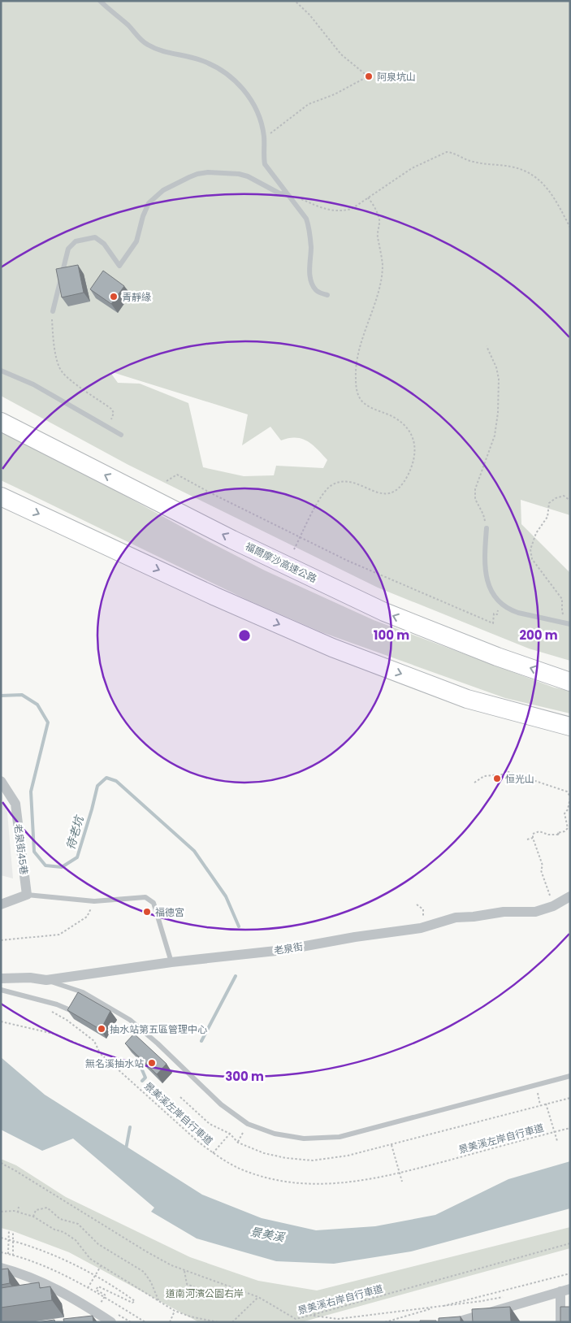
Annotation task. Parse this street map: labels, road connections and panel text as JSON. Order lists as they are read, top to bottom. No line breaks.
{"streets":{"highway":["福爾摩沙高速公路"],"street":["老泉街45巷","老泉街"],"path":["景美溪左岸自行車道","景美溪右岸自行車道"]},"water":["待老坑","景美溪"],"parks":["道南河濱公園右岸"],"places":["阿泉坑山","青靜緣","恒光山","福德宮","抽水站第五區管理中心","無名溪抽水站"],"rings":["100 m","200 m","300 m"]}
